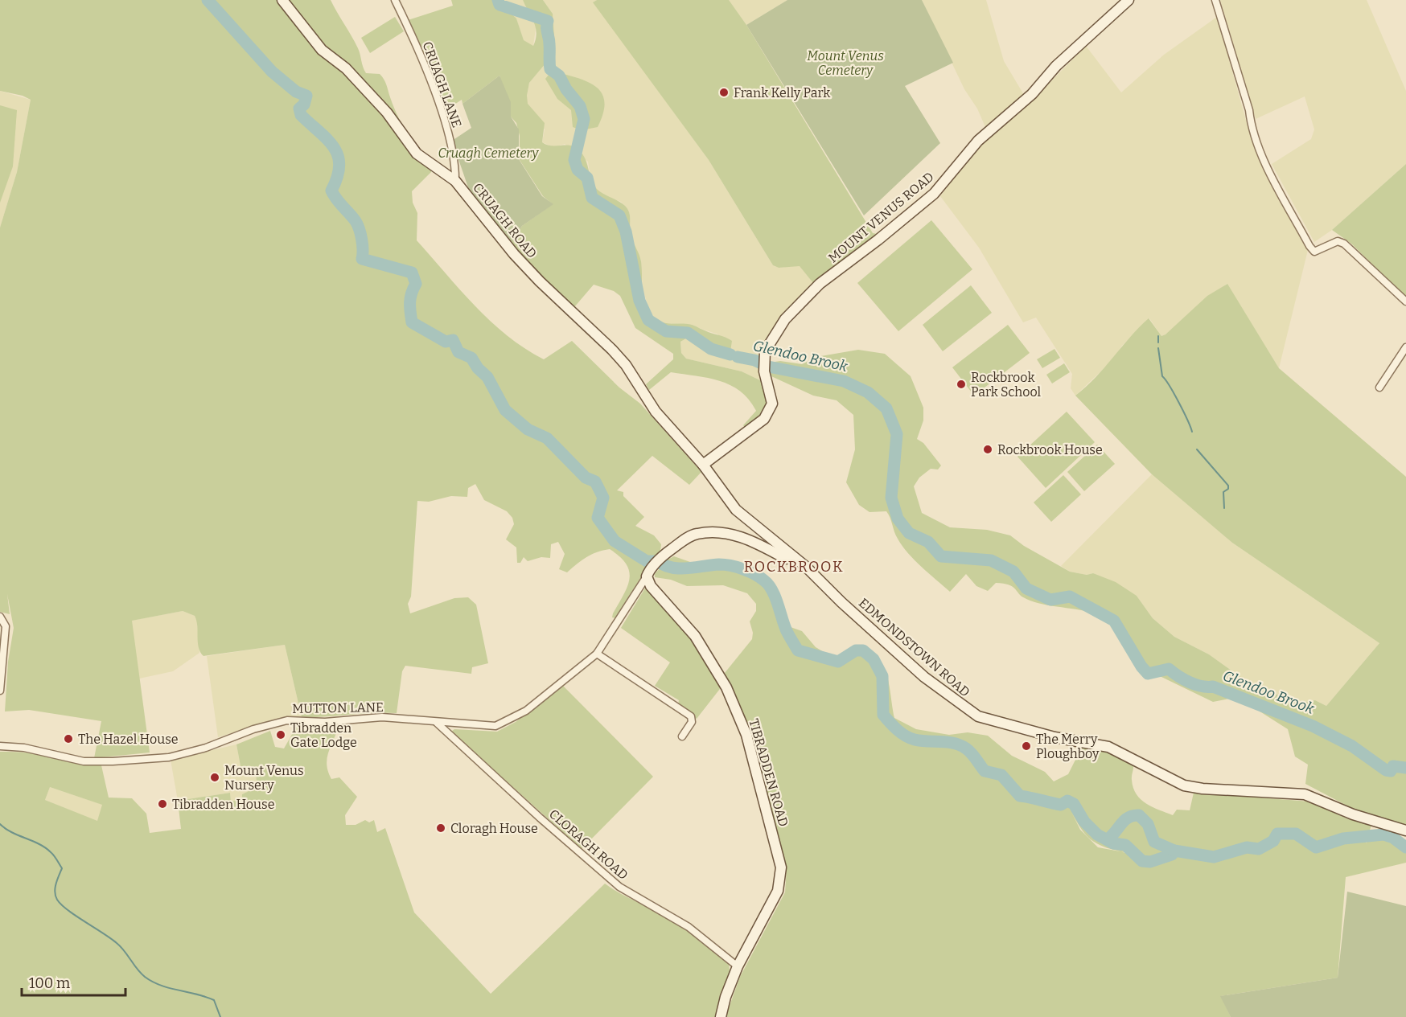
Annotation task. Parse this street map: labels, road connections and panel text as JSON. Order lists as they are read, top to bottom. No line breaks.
{"streets":{"main road":["MOUNT VENUS ROAD","CRUAGH ROAD","EDMONDSTOWN ROAD","TIBRADDEN ROAD"],"street":["CRUAGH LANE","MUTTON LANE","CLORAGH ROAD"]},"crossings":[["CRUAGH LANE","CRUAGH ROAD"],["MOUNT VENUS ROAD","CRUAGH ROAD"],["MOUNT VENUS ROAD","EDMONDSTOWN ROAD"],["CRUAGH ROAD","EDMONDSTOWN ROAD"],["MUTTON LANE","TIBRADDEN ROAD"],["MUTTON LANE","CLORAGH ROAD"],["TIBRADDEN ROAD","CLORAGH ROAD"]],"districts":["ROCKBROOK"],"water":["Glendoo Brook"],"parks":["Mount Venus Cemetery","Cruagh Cemetery"],"places":["Frank Kelly Park","Rockbrook Park School","Rockbrook House","Tibradden Gate Lodge","The Hazel House","The Merry Ploughboy","Mount Venus Nursery","Tibradden House","Cloragh House"],"scale_bar":"100 m"}
